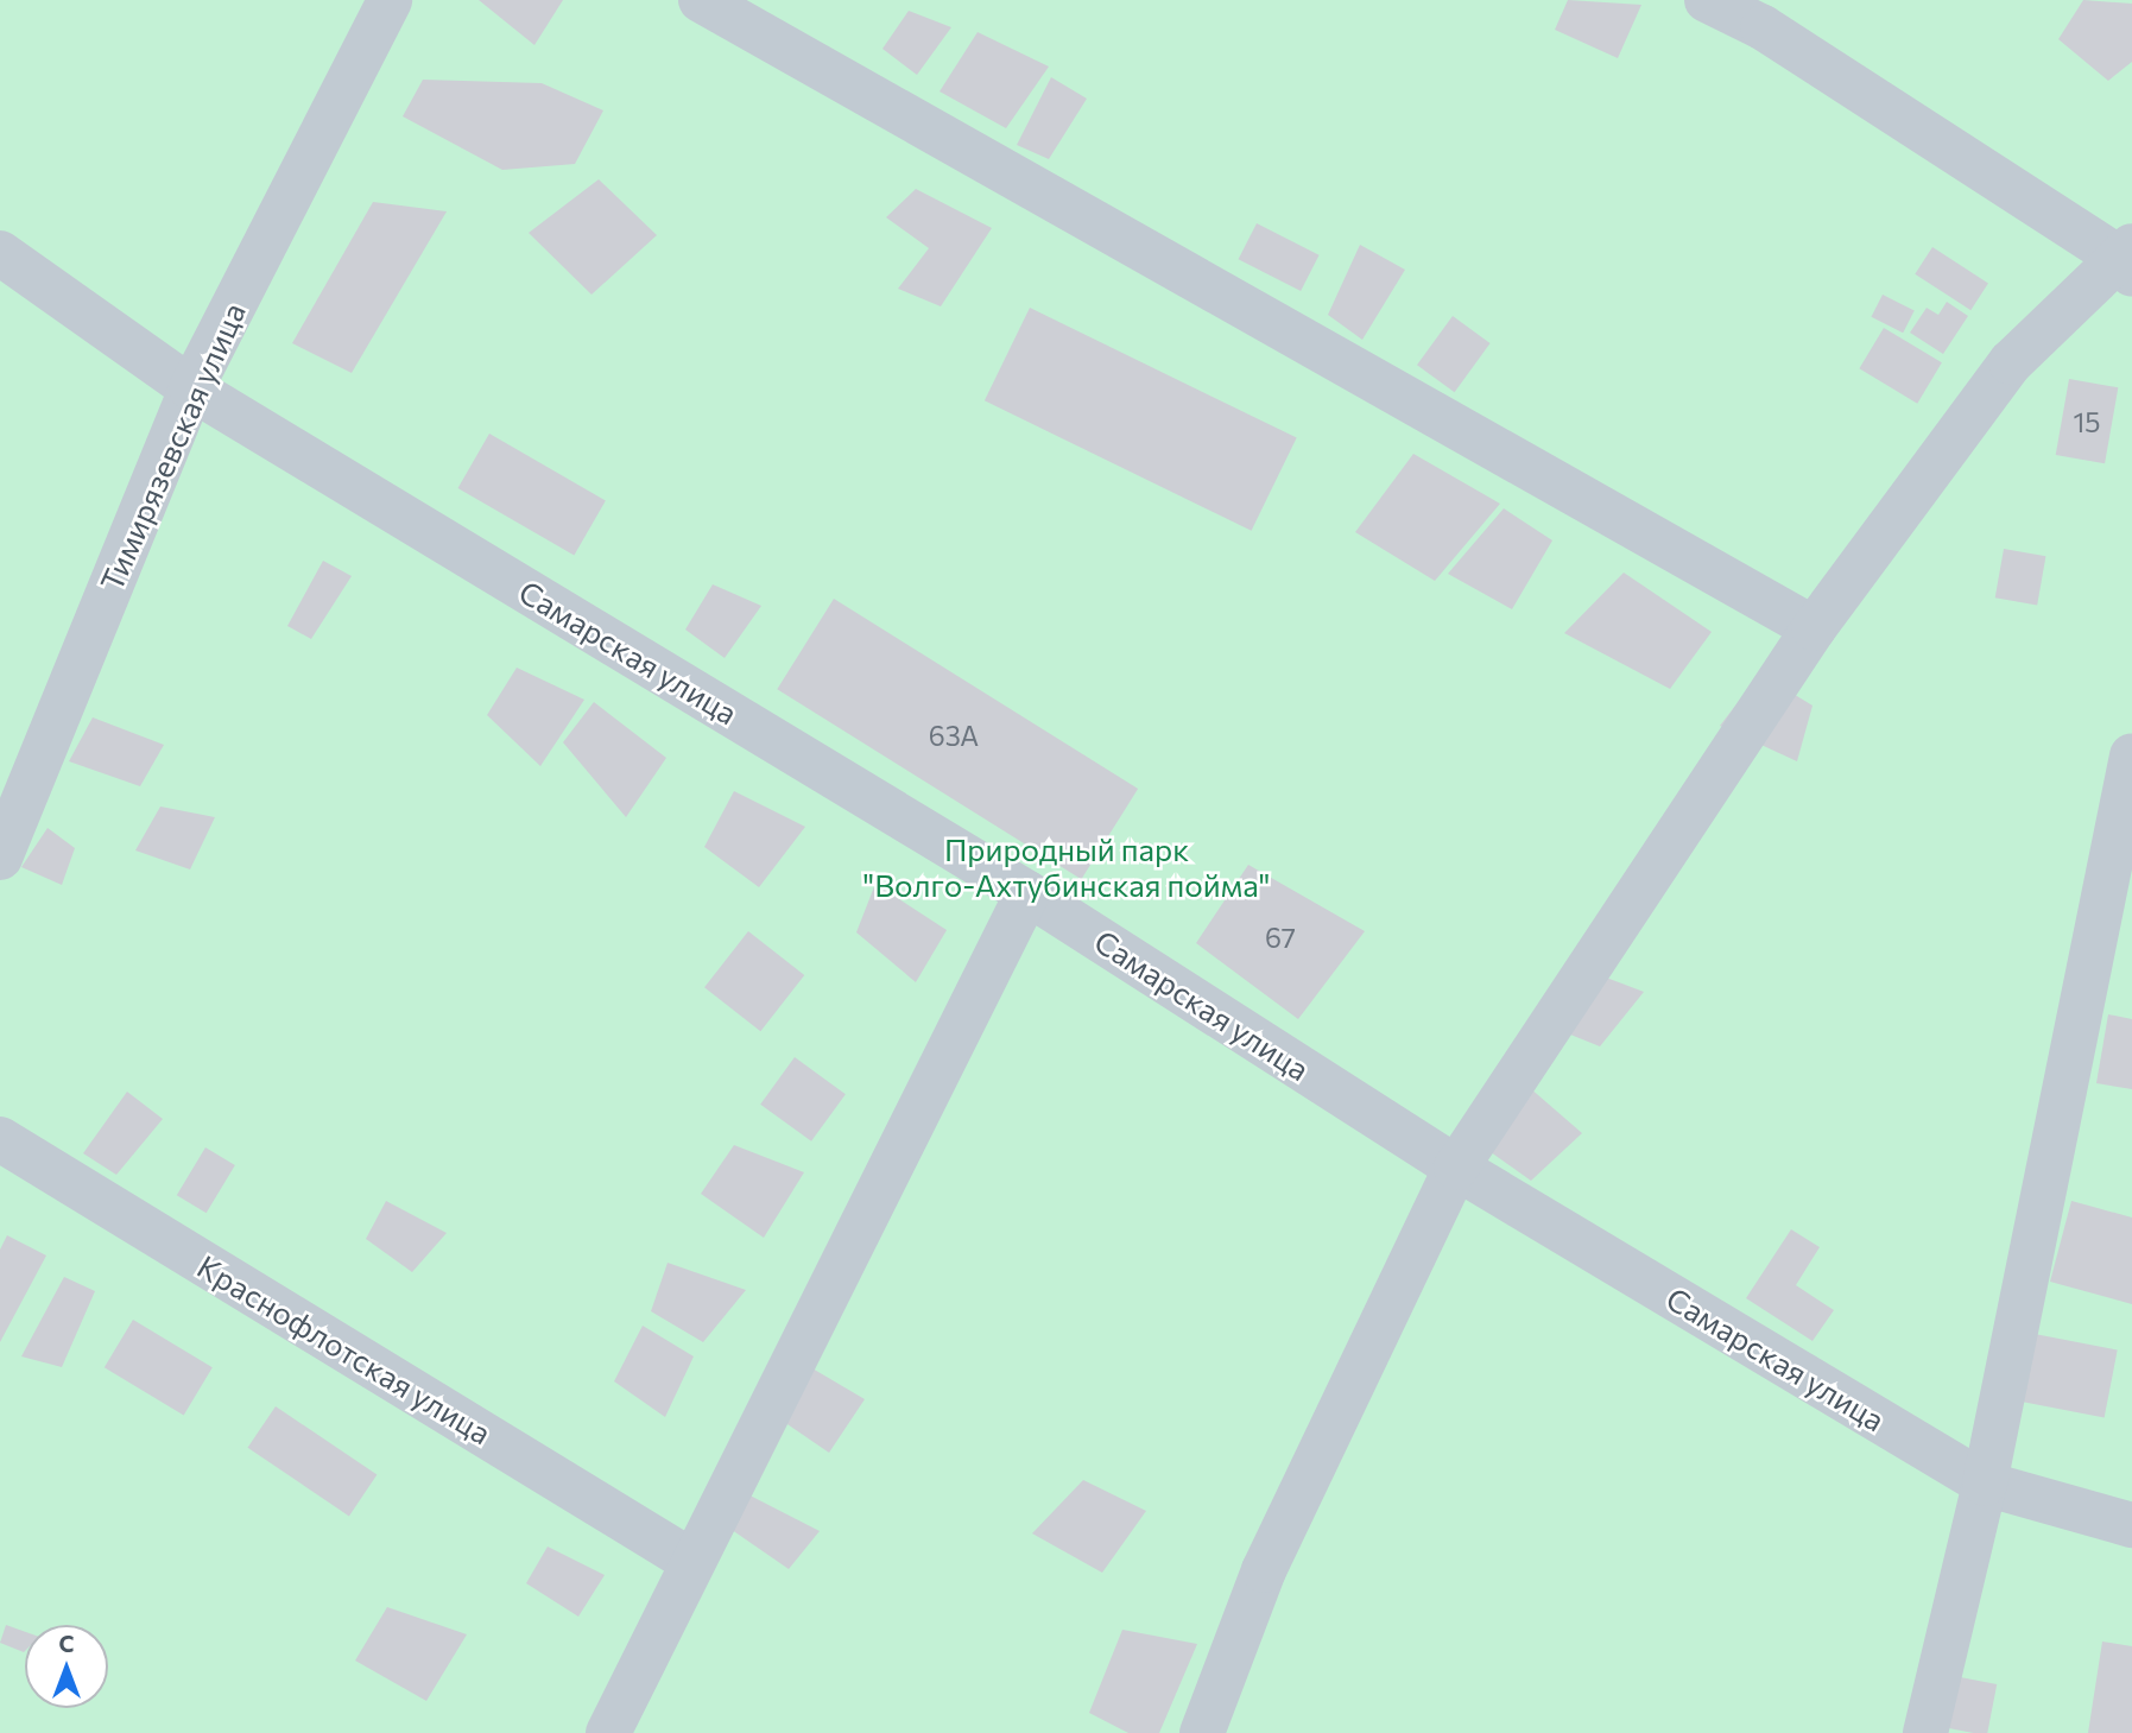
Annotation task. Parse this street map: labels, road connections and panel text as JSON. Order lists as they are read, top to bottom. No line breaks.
{"streets":{"street":["Тимирязевская улица","Самарская улица","Краснофлотская улица"]},"crossings":[["Тимирязевская улица","Самарская улица"]],"parks":["Природный парк \"Волго-Ахтубинская пойма\""],"house_numbers":["15","63А","67"],"north":"top"}
